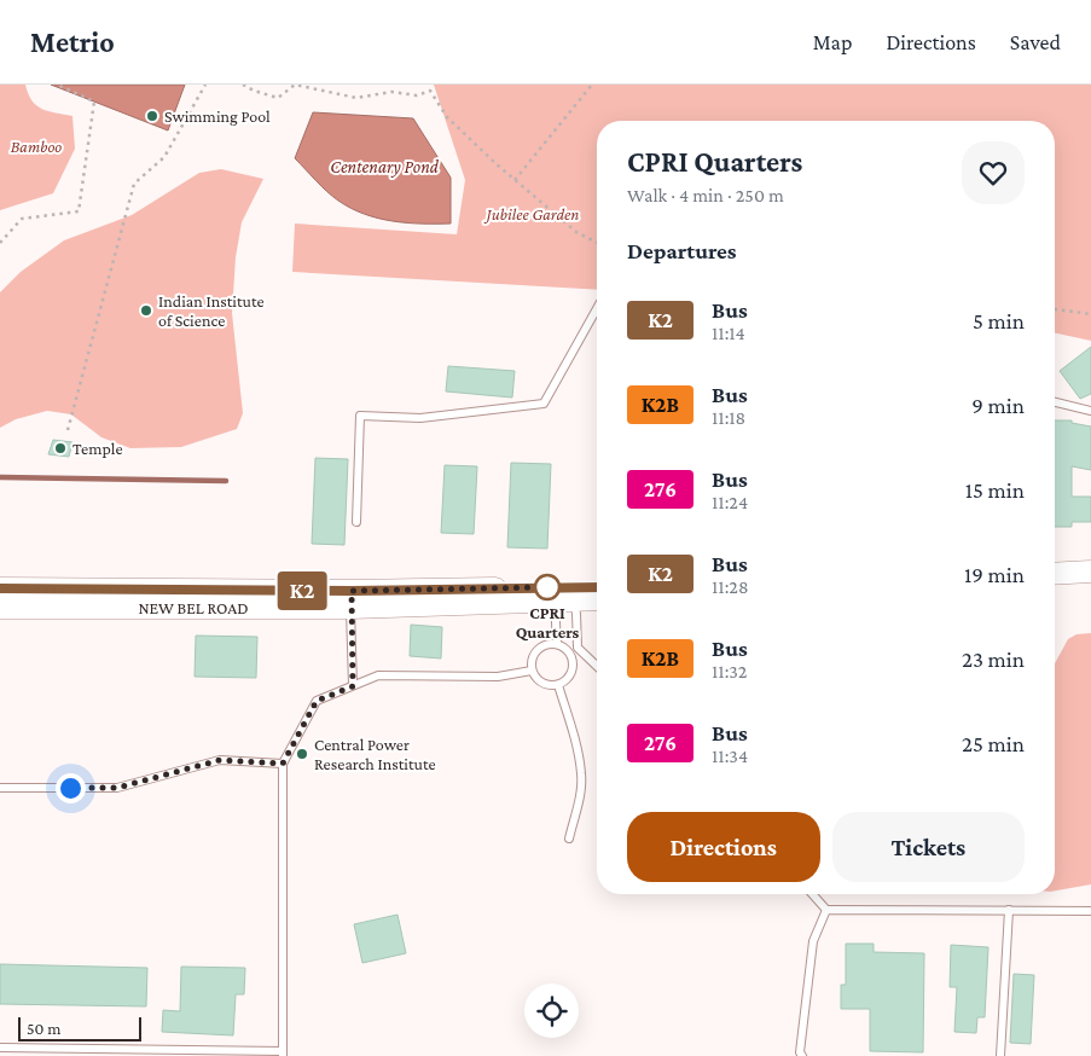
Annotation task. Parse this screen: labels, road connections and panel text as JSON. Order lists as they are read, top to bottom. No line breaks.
{"streets":{"main road":["NEW BEL ROAD"]},"water":["Centenary Pond"],"parks":["Bamboo","Jubilee Garden"],"places":["Swimming Pool","Indian Institute of Science","Temple","CPRI Quarters","Central Power Research Institute"],"lines":["bus line K2"],"scale_bar":"50 m","page":{"header":"Metrio","nav":["Map","Directions","Saved"],"on_map":"K2","heading":[["CPRI Quarters","Walk · 4 min · 250 m"],"Departures"],"list":[{"mark":"K2","name":"Bus","note":"11:14","value":"5 min"},{"mark":"K2B","name":"Bus","note":"11:18","value":"9 min"},{"mark":"276","name":"Bus","note":"11:24","value":"15 min"},{"mark":"K2","name":"Bus","note":"11:28","value":"19 min"},{"mark":"K2B","name":"Bus","note":"11:32","value":"23 min"},{"mark":"276","name":"Bus","note":"11:34","value":"25 min"}],"buttons":["Directions","Tickets"],"scale":"50 m"}}
